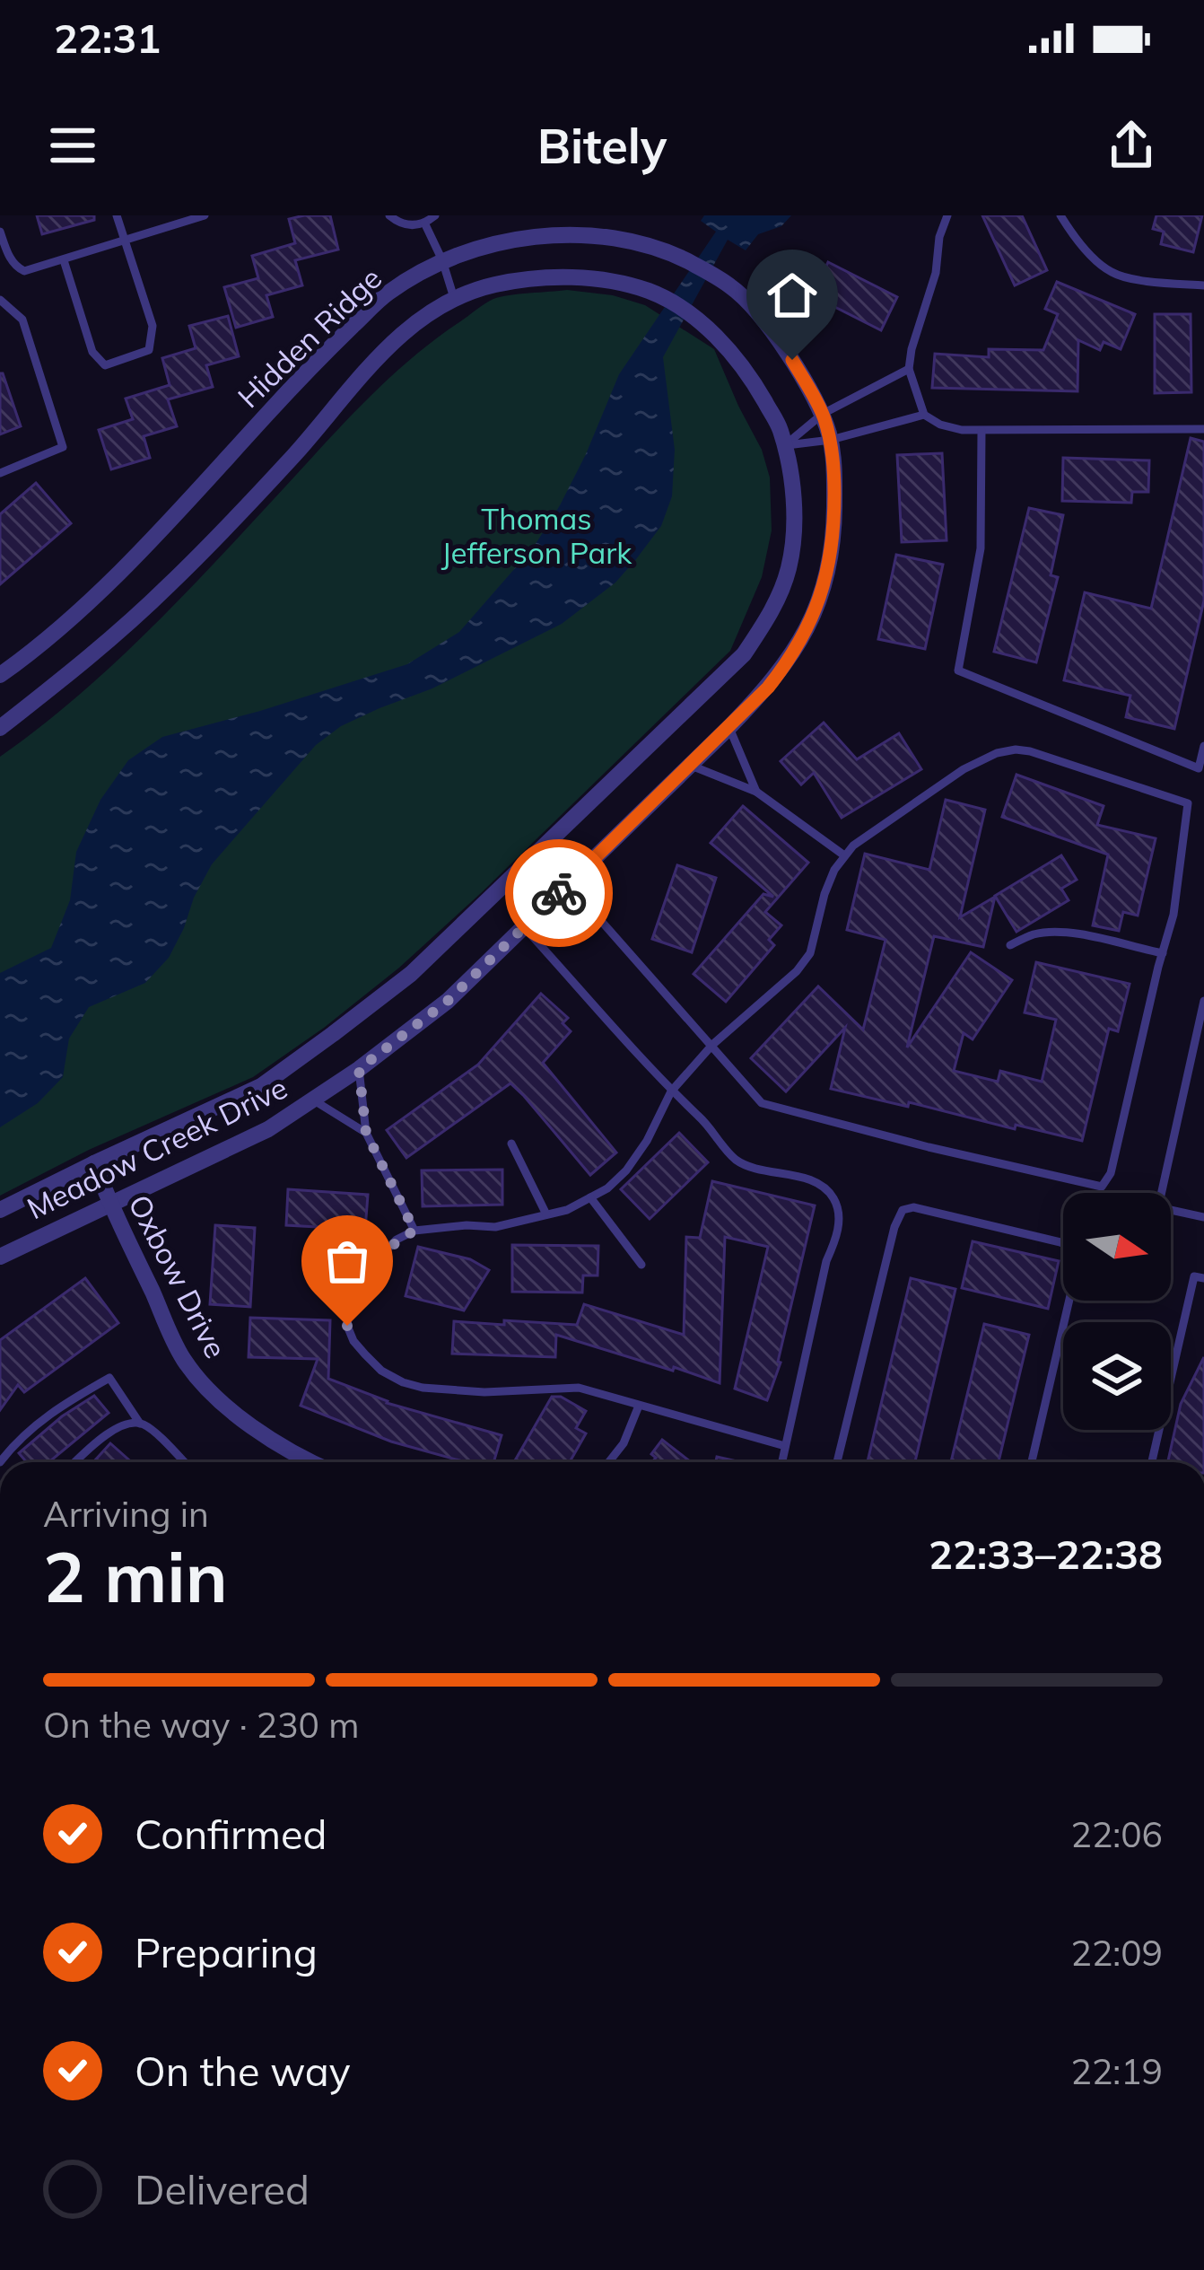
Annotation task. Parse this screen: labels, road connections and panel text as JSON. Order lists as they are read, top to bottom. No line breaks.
{"streets":{"street":["Hidden Ridge","Meadow Creek Drive","Oxbow Drive"]},"crossings":[["Hidden Ridge","Meadow Creek Drive"],["Meadow Creek Drive","Oxbow Drive"]],"parks":["Thomas Jefferson Park"],"north":"right","page":{"status":"22:31","header":"Bitely","heading":["2 min","Arriving in","22:33–22:38"],"bar":"On the way · 230 m","list":[["Confirmed","22:06"],["Preparing","22:09"],["On the way","22:19"],"Delivered"]}}
